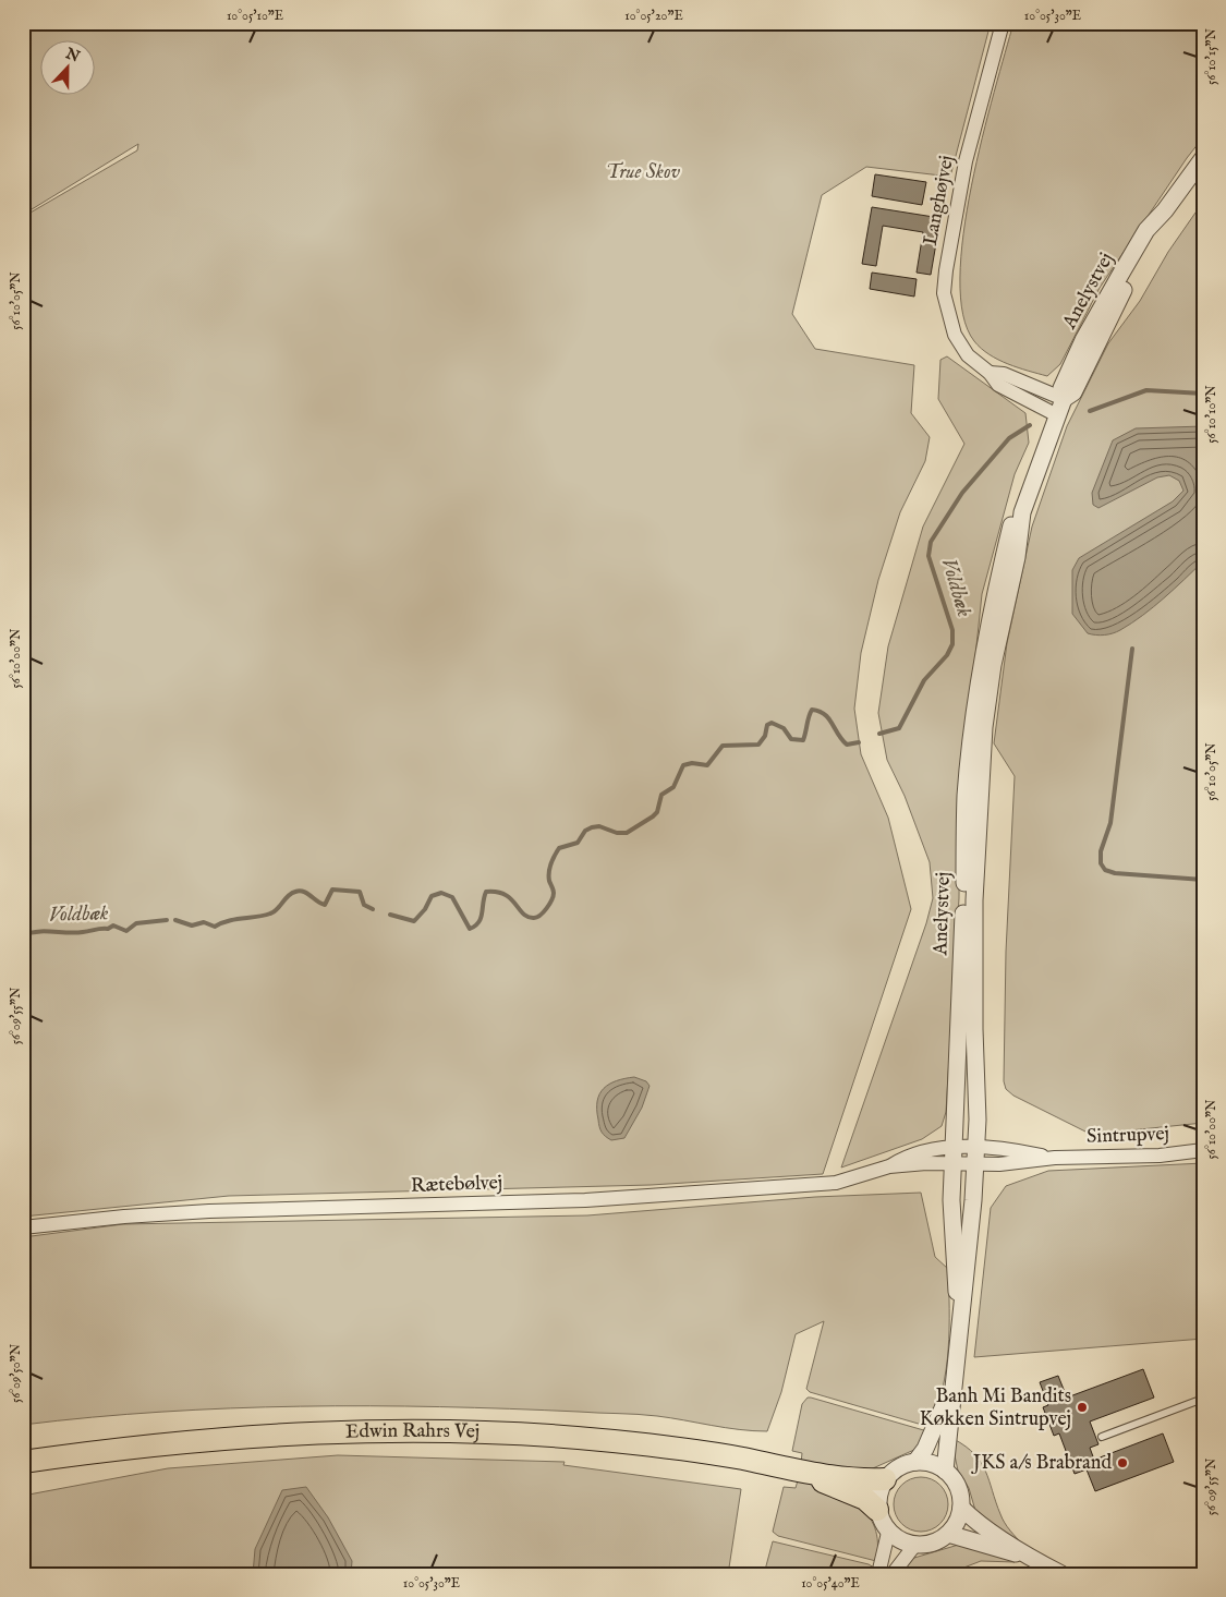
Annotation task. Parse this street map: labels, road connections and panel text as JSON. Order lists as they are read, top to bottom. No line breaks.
{"streets":{"highway":["Edwin Rahrs Vej"],"street":["Langhøjvej","Anelystvej","Sintrupvej","Rætebølvej"]},"crossings":[["Langhøjvej","Anelystvej"],["Anelystvej","Sintrupvej"],["Anelystvej","Rætebølvej"],["Sintrupvej","Rætebølvej"]],"water":["Voldbæk"],"parks":["True Skov"],"places":["Banh Mi Bandits Køkken Sintrupvej","JKS a/s Brabrand"],"north":"top","coordinates":["10°05'10\"E","10°05'20\"E","10°05'30\"E","56°10'15\"N","56°10'05\"N","56°10'10\"N","56°10'00\"N","56°09'55\"N","56°09'50\"N","10°05'40\"E"]}
